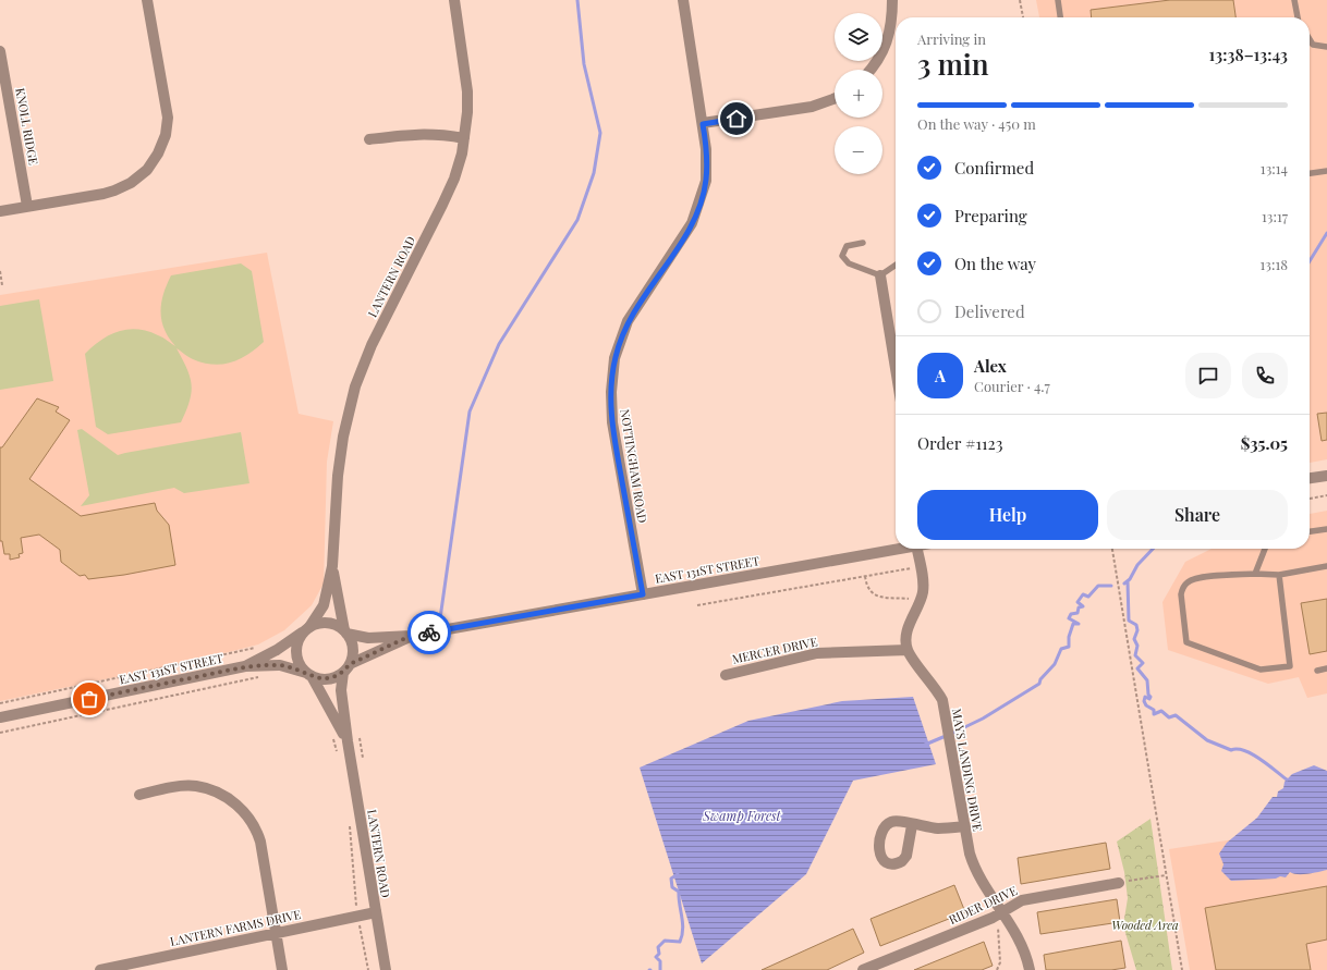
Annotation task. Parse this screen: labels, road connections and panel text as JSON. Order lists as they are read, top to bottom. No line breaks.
{"streets":{"street":["KNOLL RIDGE","LANTERN ROAD","NOTTINGHAM ROAD","EAST 131ST STREET","MERCER DRIVE","MAYS LANDING DRIVE","RIDER DRIVE","LANTERN FARMS DRIVE"]},"crossings":[["LANTERN ROAD","EAST 131ST STREET"],["LANTERN ROAD","LANTERN FARMS DRIVE"],["NOTTINGHAM ROAD","EAST 131ST STREET"],["MERCER DRIVE","MAYS LANDING DRIVE"],["MAYS LANDING DRIVE","RIDER DRIVE"]],"water":["Swamp Forest"],"parks":["Wooded Area"],"page":{"map_buttons":["+","−"],"heading":["3 min","Arriving in","13:38–13:43"],"panel":["Alex","Courier · 4.7","Order #1123","$35.05"],"bar":"On the way · 450 m","list":[["Confirmed","13:14"],["Preparing","13:17"],["On the way","13:18"],"Delivered"],"round":"A","buttons":["Help","Share"]}}
